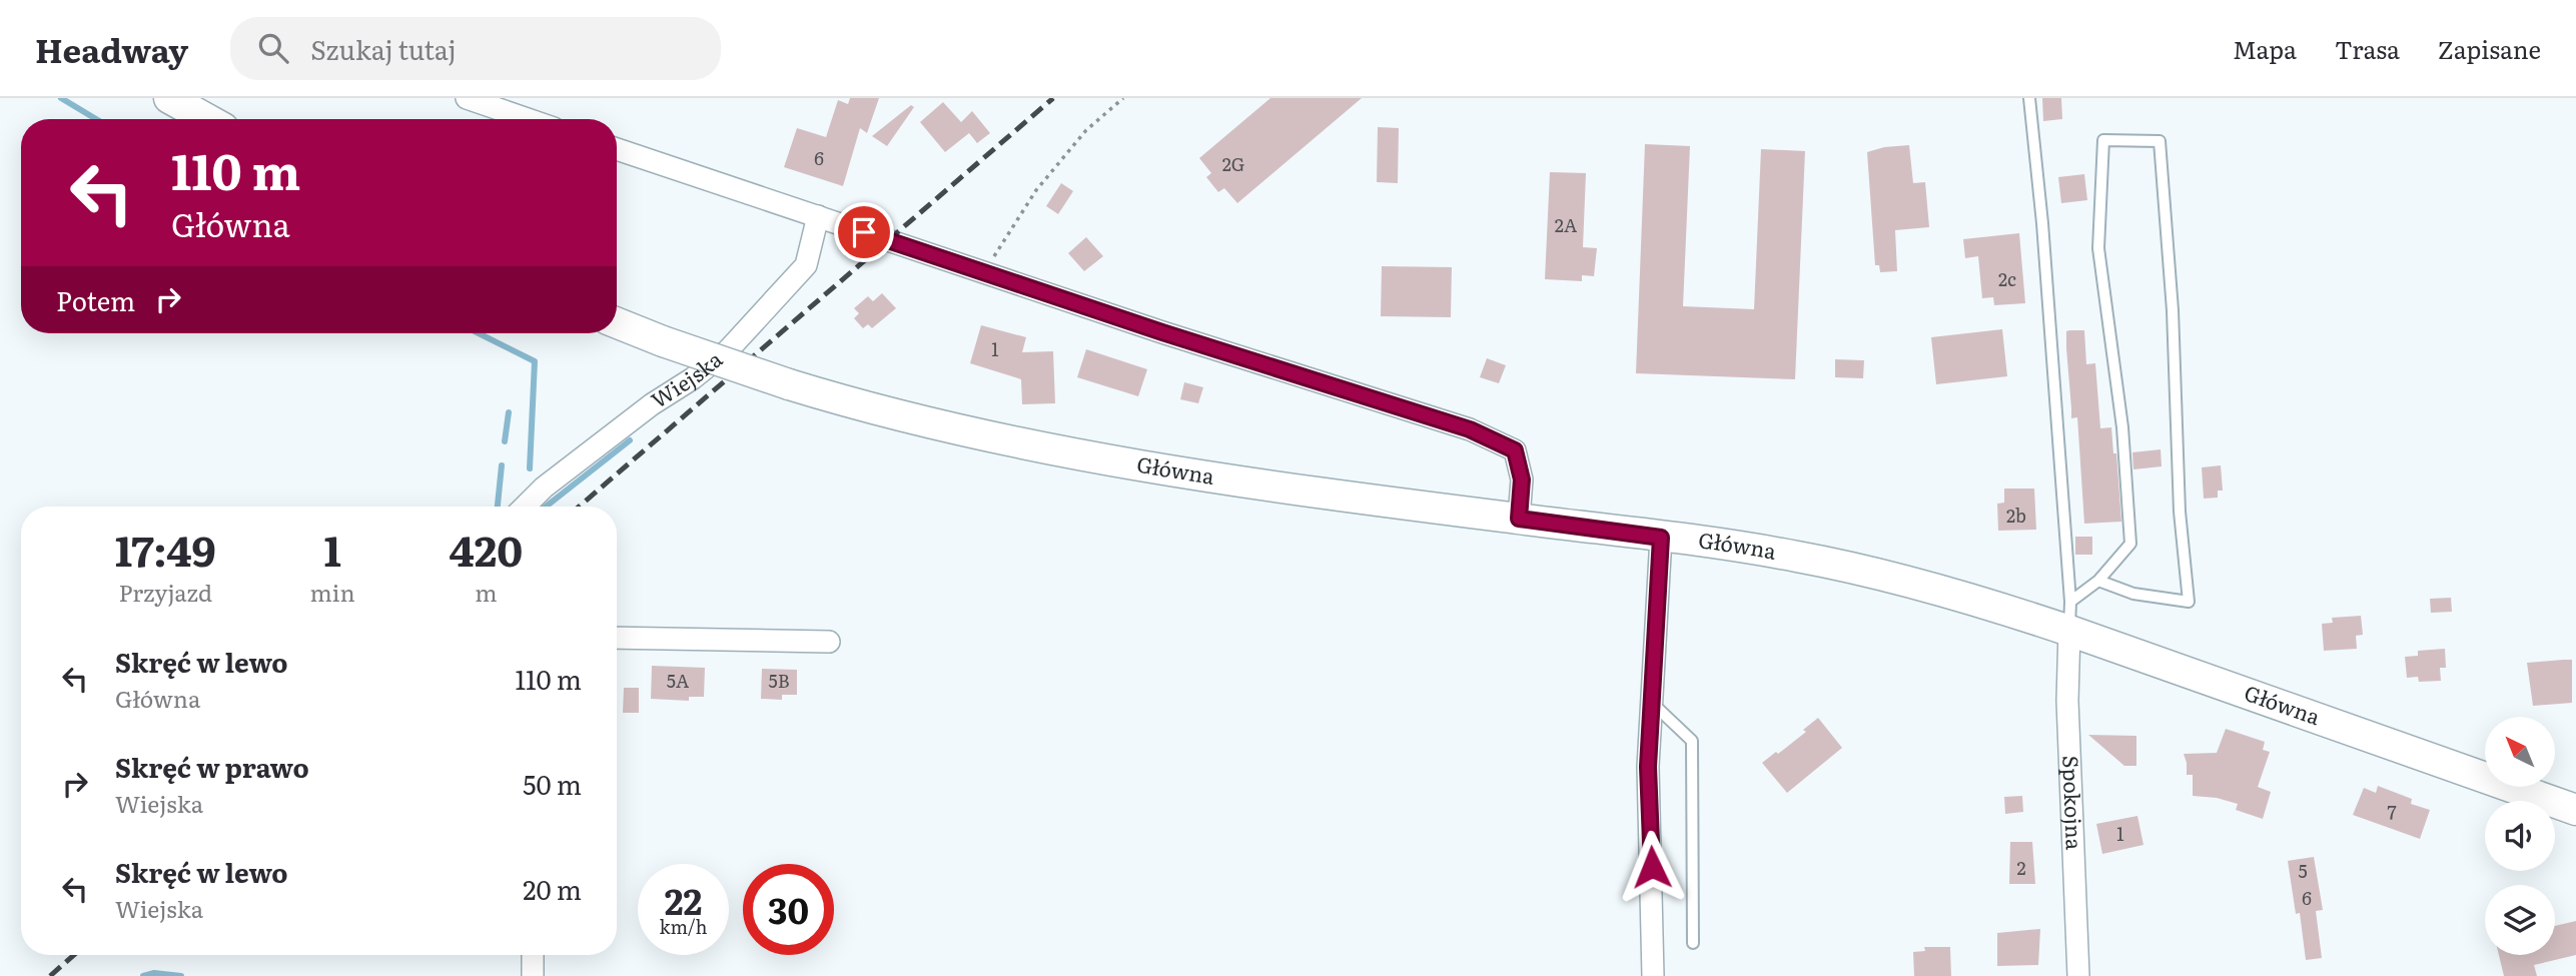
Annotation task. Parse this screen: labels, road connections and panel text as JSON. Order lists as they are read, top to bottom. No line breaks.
{"streets":{"main road":["Główna"],"street":["Wiejska","Spokojna"]},"crossings":[["Główna","Spokojna"]],"house_numbers":["6","2G","2A","2c","1","2b","5A","5B","7","1","2","5","6"],"north":"top left","page":{"header":"Headway","search":"Szukaj tutaj","nav":["Mapa","Trasa","Zapisane"],"turn":["110 m","Główna"],"then":"Potem","eta":["17:49","Przyjazd","1","min","420","m"],"list":[{"name":"Skręć w lewo","note":"Główna","value":"110 m"},{"name":"Skręć w prawo","note":"Wiejska","value":"50 m"},{"name":"Skręć w lewo","note":"Wiejska","value":"20 m"}],"speed":"22 km/h","limit":"30"}}
